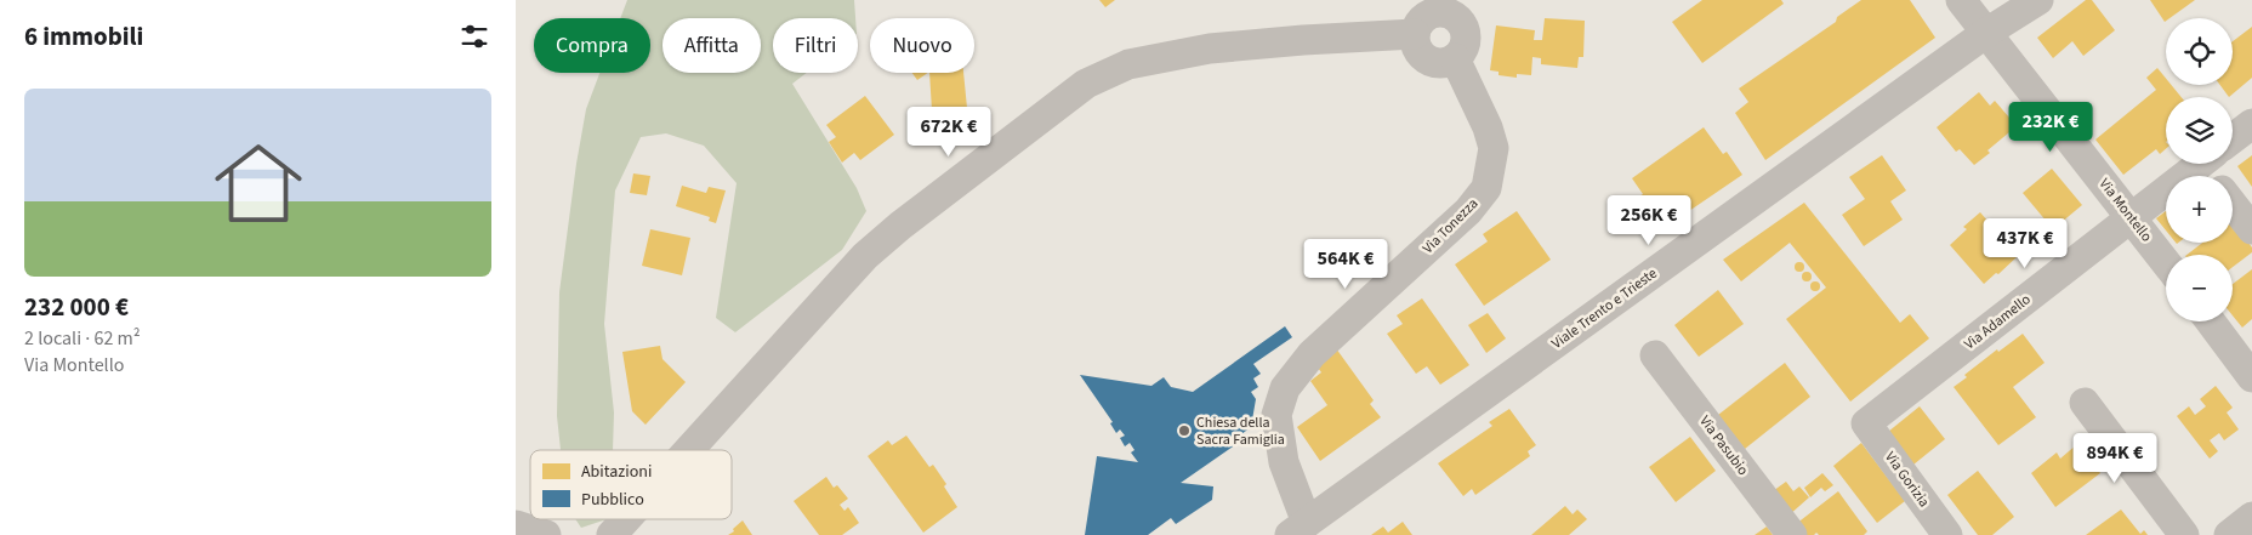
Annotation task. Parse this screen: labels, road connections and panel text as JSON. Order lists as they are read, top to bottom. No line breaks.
{"streets":{"street":["Via Montello","Via Tonezza","Viale Trento e Trieste","Via Adamello","Via Pasubio","Via Gorizia"]},"crossings":[["Via Montello","Viale Trento e Trieste"],["Via Montello","Via Adamello"],["Via Tonezza","Viale Trento e Trieste"],["Via Adamello","Via Gorizia"]],"places":["Chiesa della Sacra Famiglia"],"legend":["Abitazioni","Pubblico"],"page":{"heading":"6 immobili","map_buttons":["+","−"],"chip":["Compra","Affitta","Filtri","Nuovo"],"list":[{"name":"232 000 €","note":"2 locali · 62 m² · Via Montello"}],"price":["232K €","672K €","256K €","437K €","564K €","894K €"]}}
